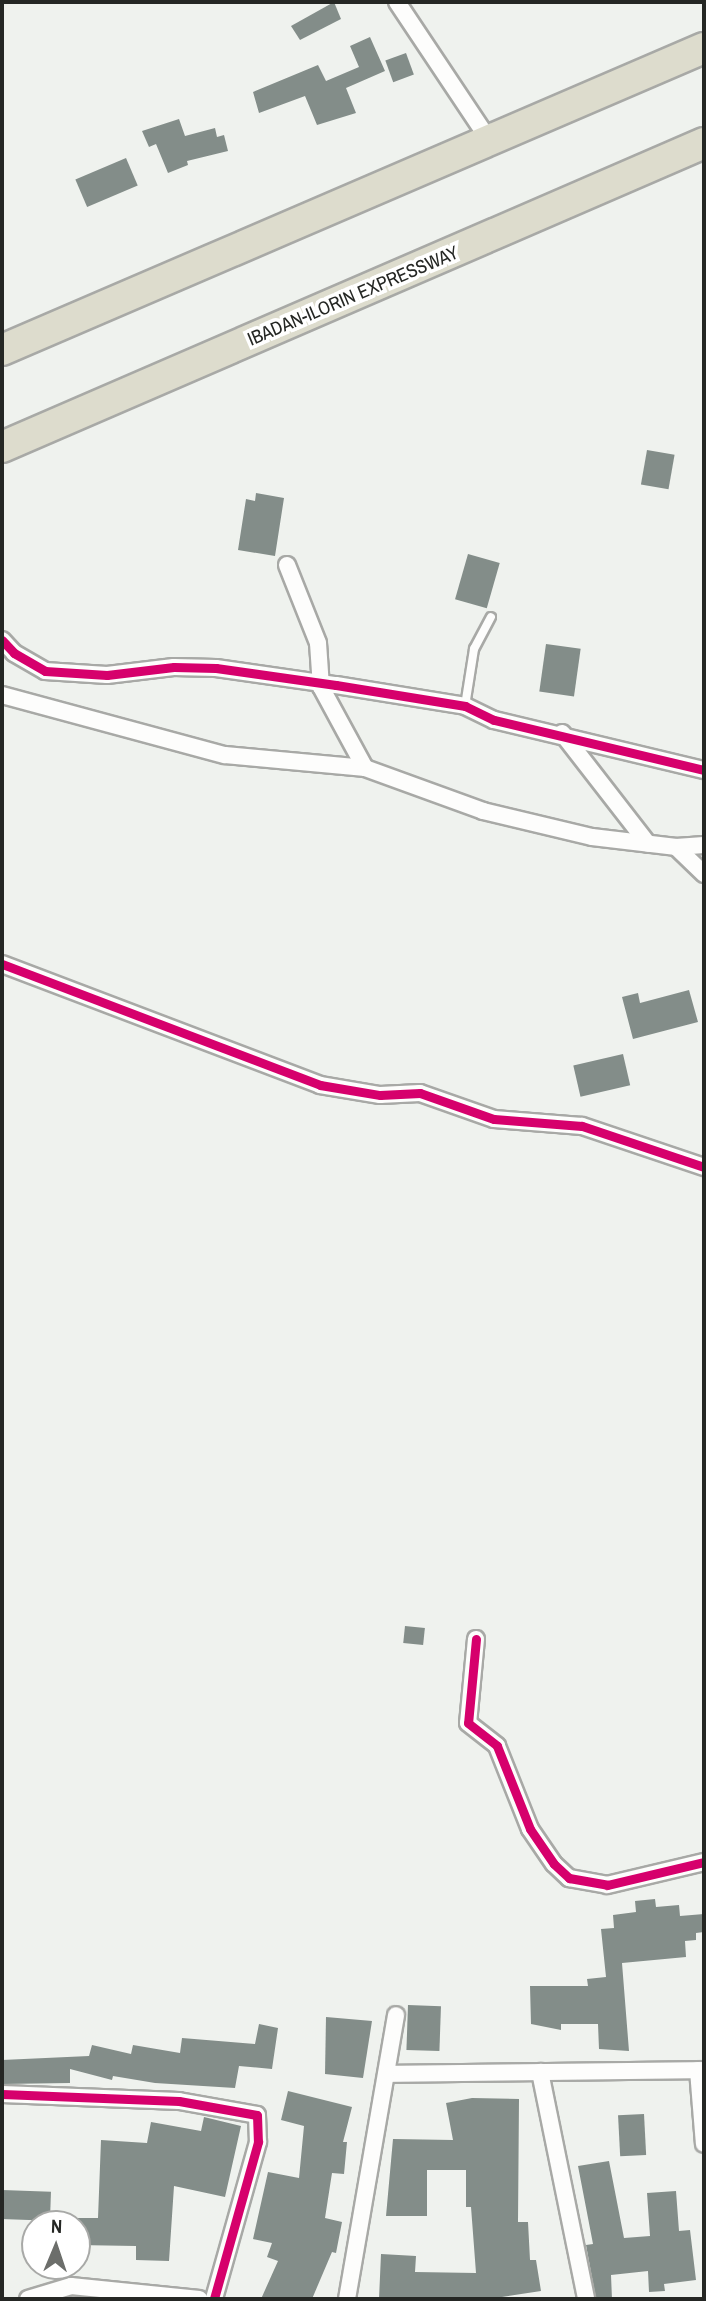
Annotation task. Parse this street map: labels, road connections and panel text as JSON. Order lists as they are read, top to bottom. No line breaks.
{"streets":{"highway":["IBADAN-ILORIN EXPRESSWAY"]},"north":"top"}
